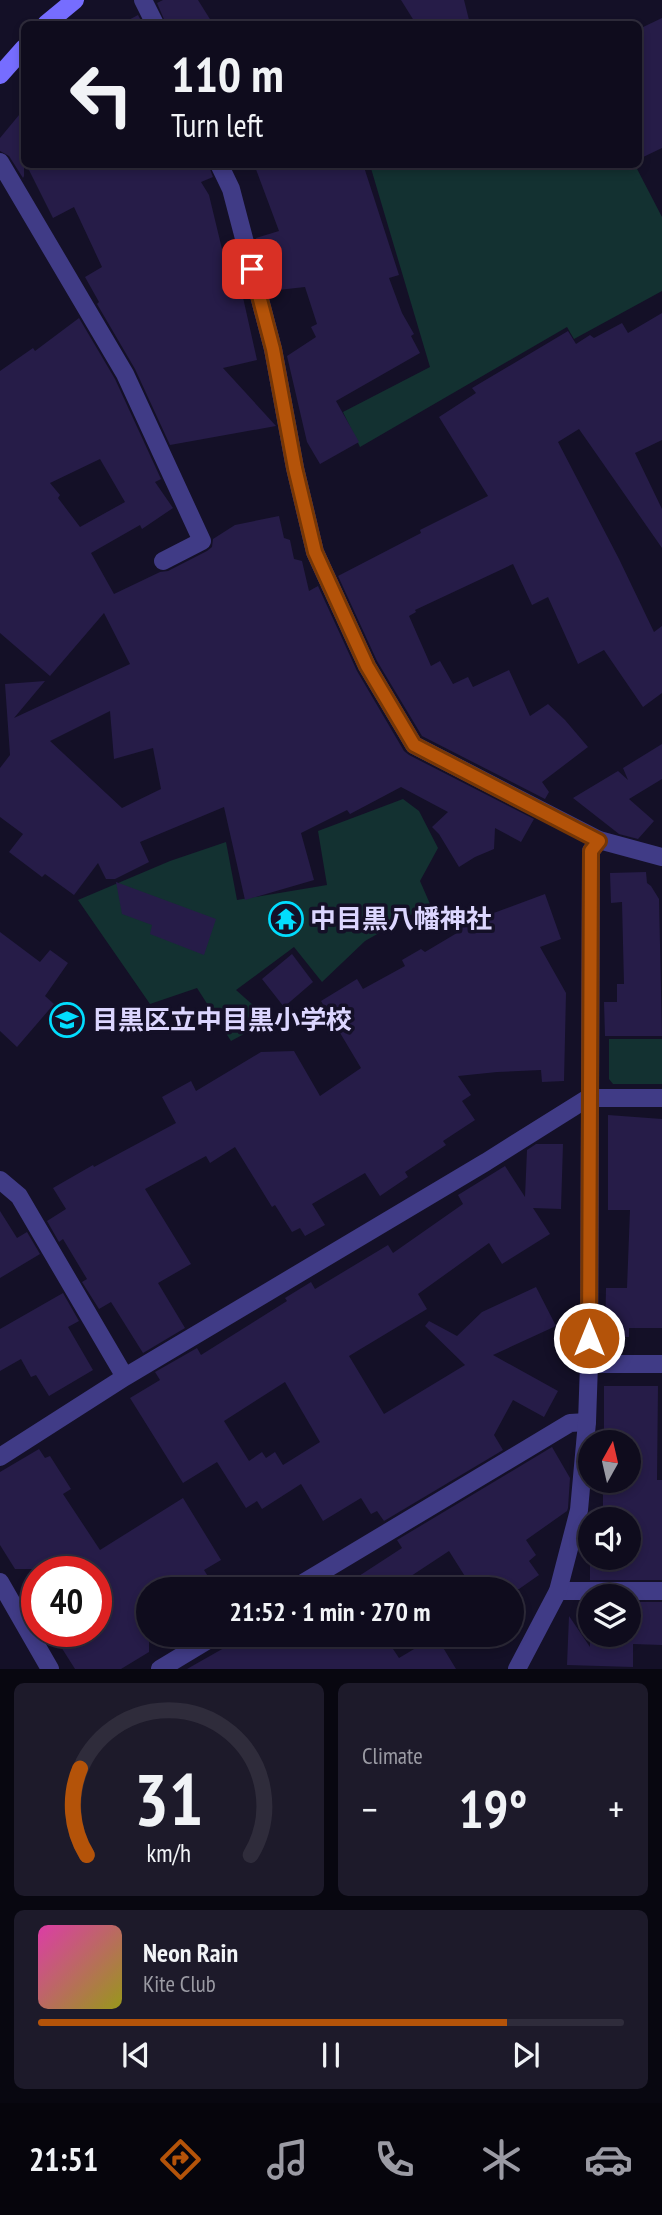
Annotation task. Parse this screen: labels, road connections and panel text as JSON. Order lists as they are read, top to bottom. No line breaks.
{"places":{"temple":["中目黒八幡神社"],"school or university":["目黒区立中目黒小学校"]},"north":"top","page":{"turn":["110 m","Turn left"],"limit":"40","trip":"21:52 · 1 min · 270 m","tile":"Climate","heat":["−","19°","+"],"song":["Neon Rain","Kite Club"],"tabs":"21:51","gauge":["31","km/h"]}}
